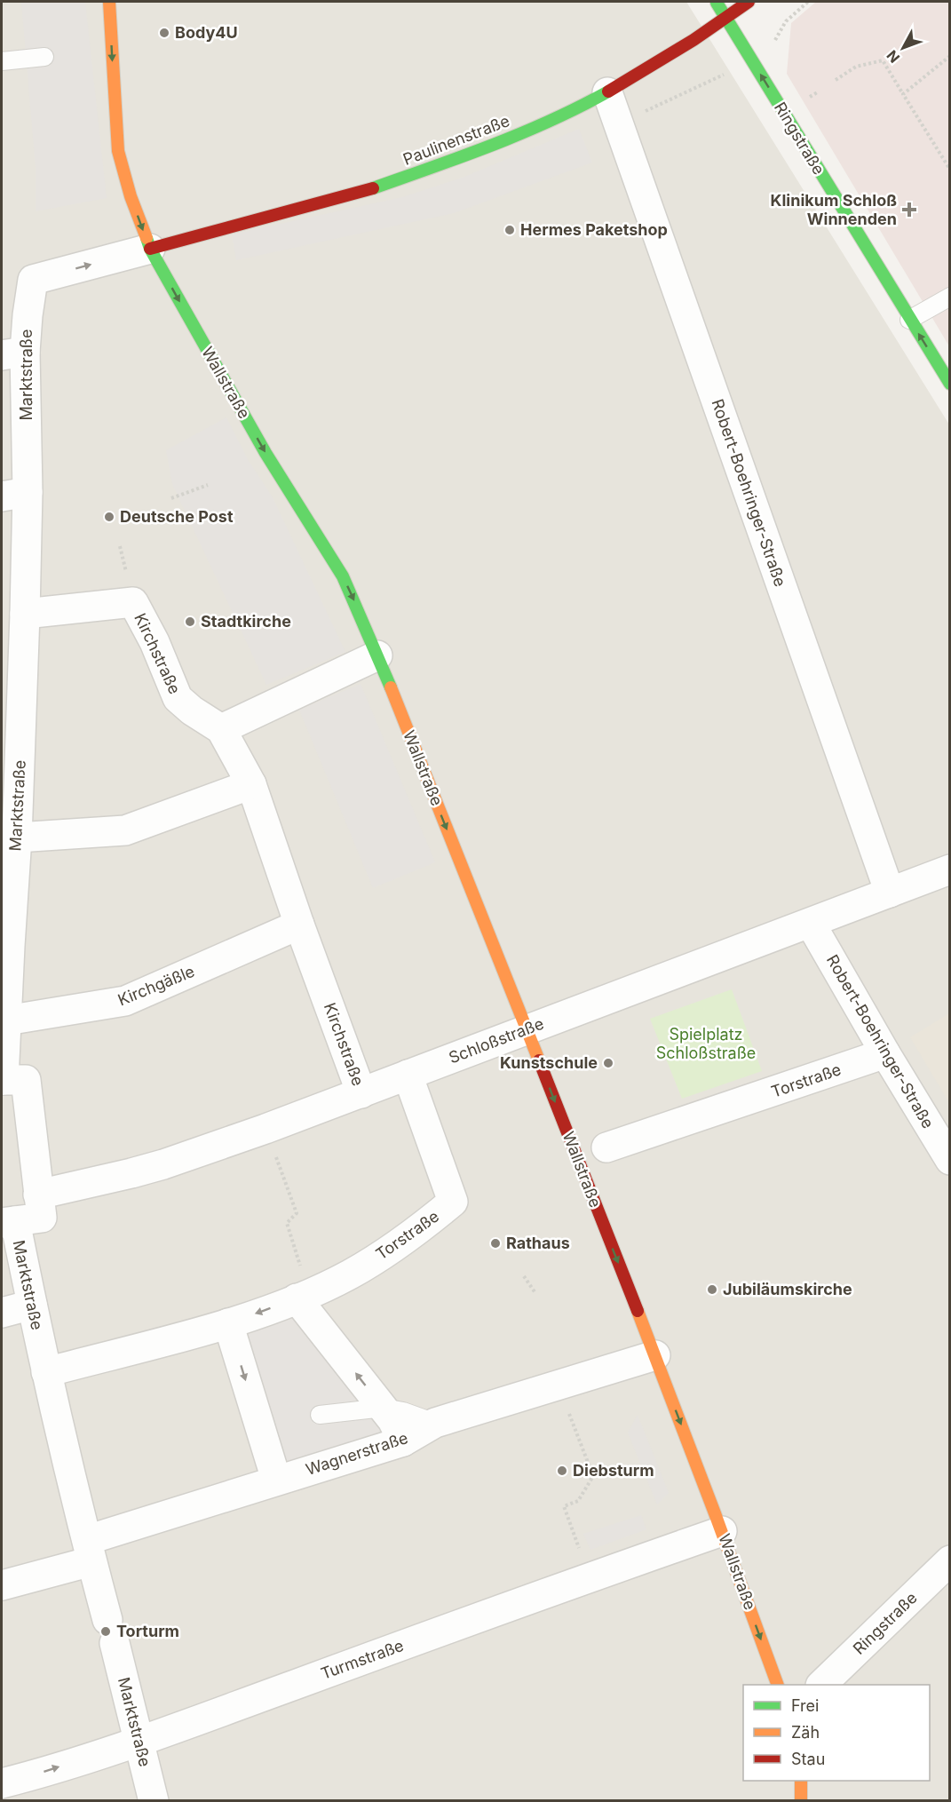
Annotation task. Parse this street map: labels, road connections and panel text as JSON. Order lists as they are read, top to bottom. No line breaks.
{"streets":{"street":["Ringstraße","Paulinenstraße","Marktstraße","Wallstraße","Robert-Boehringer-Straße","Kirchstraße","Kirchgäßle","Schloßstraße","Torstraße","Wagnerstraße","Turmstraße"]},"crossings":[["Ringstraße","Paulinenstraße"],["Paulinenstraße","Marktstraße"],["Paulinenstraße","Wallstraße"],["Paulinenstraße","Robert-Boehringer-Straße"],["Marktstraße","Wallstraße"],["Marktstraße","Kirchstraße"],["Marktstraße","Kirchgäßle"],["Marktstraße","Schloßstraße"],["Marktstraße","Torstraße"],["Marktstraße","Wagnerstraße"],["Marktstraße","Turmstraße"],["Wallstraße","Schloßstraße"],["Wallstraße","Wagnerstraße"],["Wallstraße","Turmstraße"],["Robert-Boehringer-Straße","Schloßstraße"],["Robert-Boehringer-Straße","Torstraße"],["Kirchstraße","Kirchgäßle"],["Kirchstraße","Schloßstraße"],["Schloßstraße","Torstraße"]],"one_way":["Ringstraße","Wallstraße"],"parks":["Spielplatz Schloßstraße"],"places":{"other":["Body4U","Hermes Paketshop","Deutsche Post","Stadtkirche","Kunstschule","Rathaus","Jubiläumskirche","Diebsturm","Torturm"],"health":["Klinikum Schloß Winnenden"]},"legend":["Frei","Zäh","Stau"],"north":"bottom left"}
